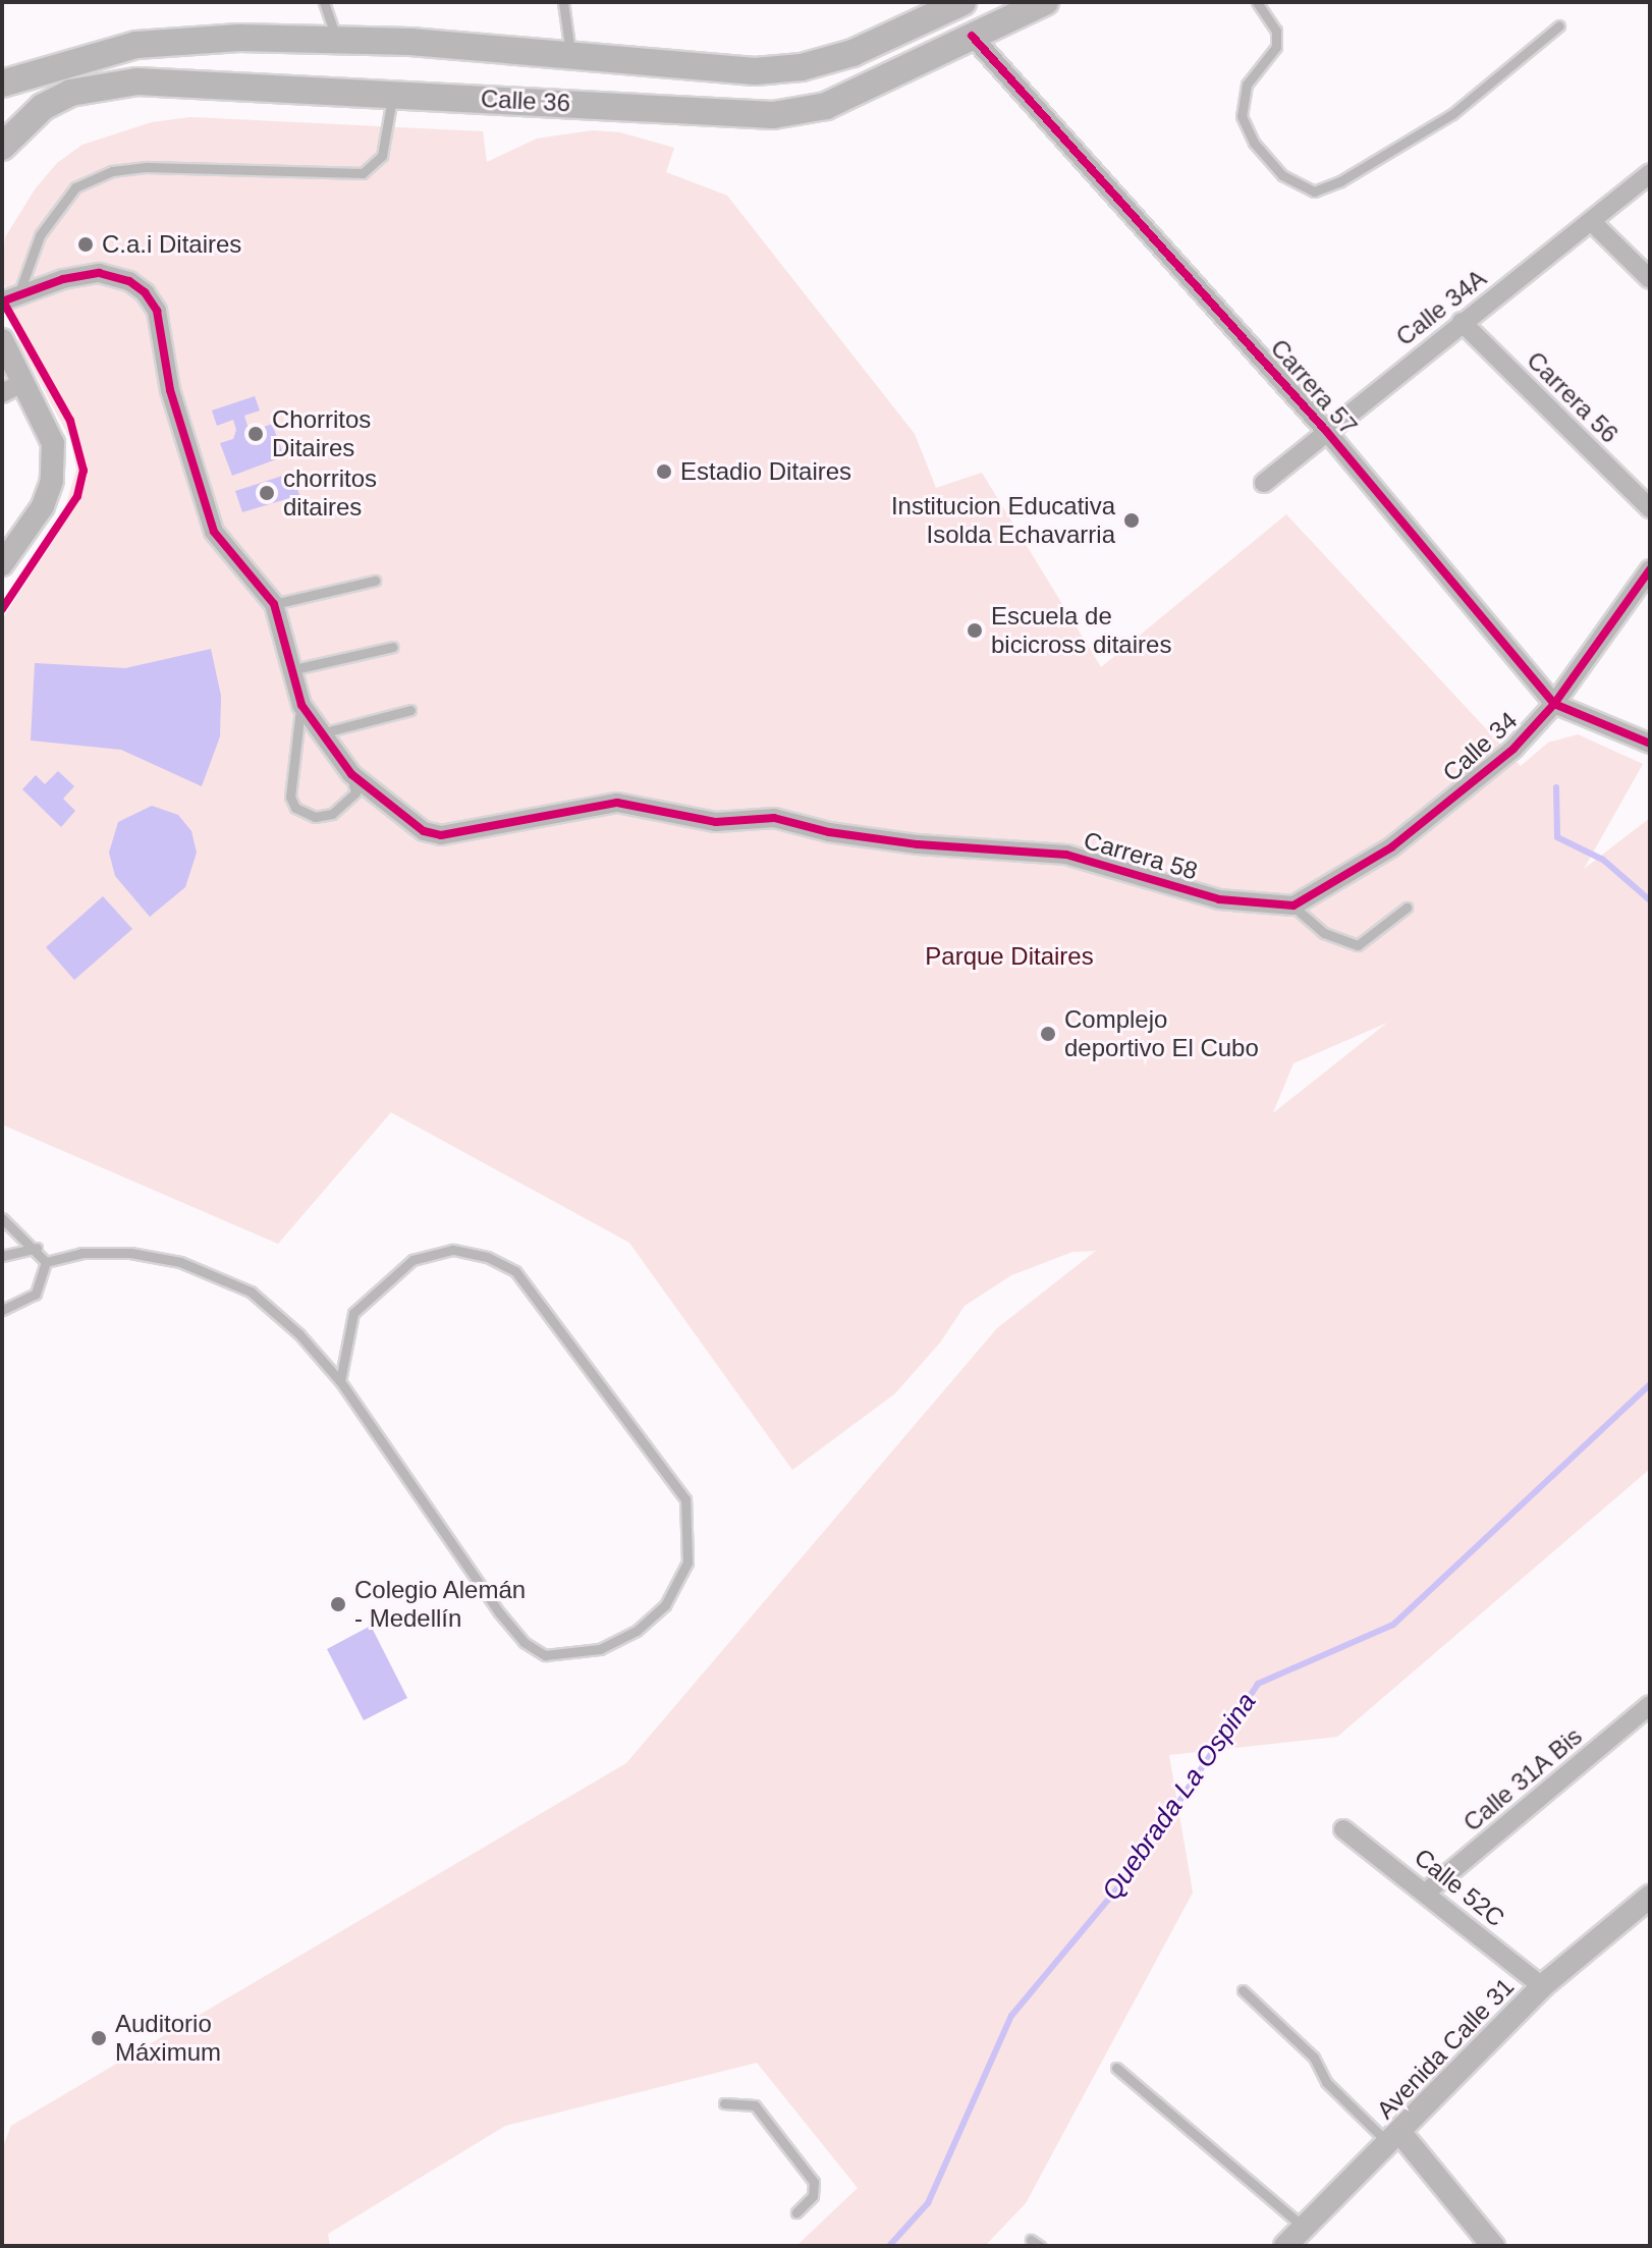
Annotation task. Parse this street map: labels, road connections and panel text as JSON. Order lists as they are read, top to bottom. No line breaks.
{"streets":{"main road":["Calle 36"],"street":["Calle 34A","Carrera 57","Carrera 56","Calle 34","Carrera 58","Calle 31A Bis","Calle 52C","Avenida Calle 31"]},"crossings":[["Calle 36","Carrera 57"],["Calle 34A","Carrera 57"],["Calle 34A","Carrera 56"],["Carrera 57","Calle 34"],["Calle 34","Carrera 58"],["Calle 31A Bis","Calle 52C"],["Calle 52C","Avenida Calle 31"]],"water":["Quebrada La Ospina"],"parks":["Parque Ditaires"],"places":["C.a.i Ditaires","Chorritos Ditaires","Estadio Ditaires","chorritos ditaires","Institucion Educativa Isolda Echavarria","Escuela de bicicross ditaires","Complejo deportivo El Cubo","Colegio Alemán - Medellín","Auditorio Máximum"]}
